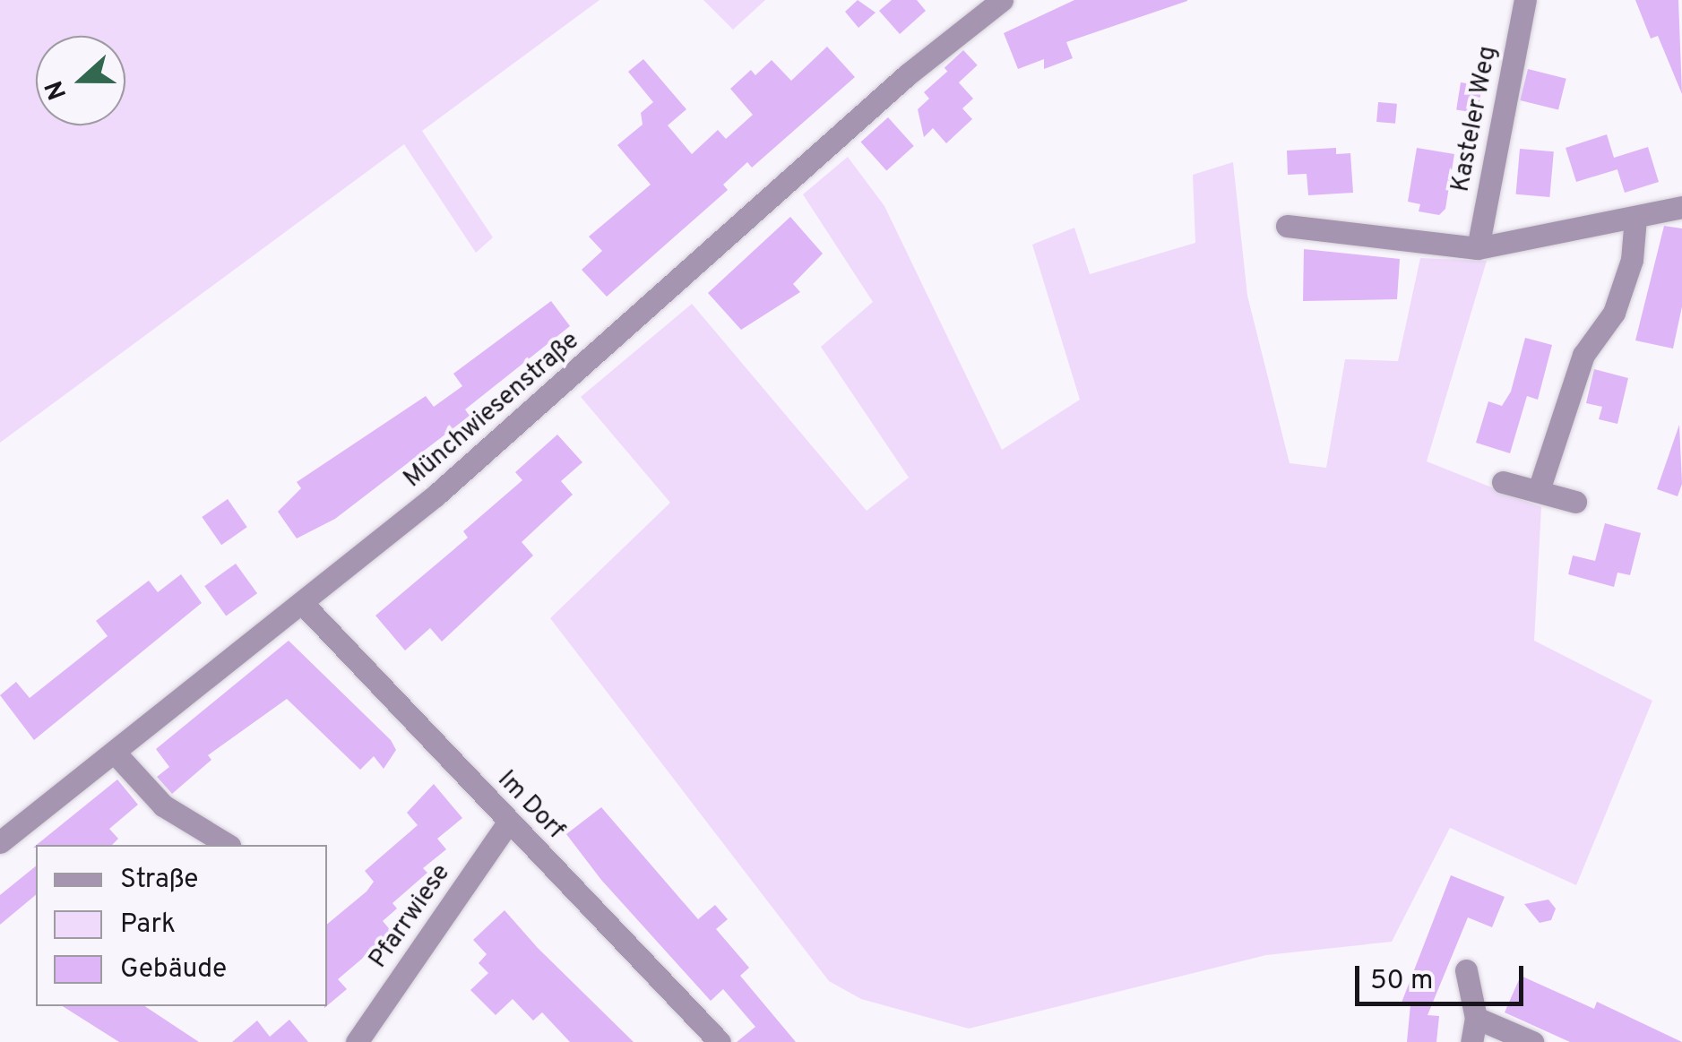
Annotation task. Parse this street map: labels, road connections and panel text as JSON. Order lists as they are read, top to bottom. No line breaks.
{"streets":{"street":["Kasteler Weg","Münchwiesenstraße","Im Dorf","Pfarrwiese"]},"crossings":[["Münchwiesenstraße","Im Dorf"],["Im Dorf","Pfarrwiese"]],"legend":["Straße","Park","Gebäude"],"scale_bar":"50 m","north":"left"}
